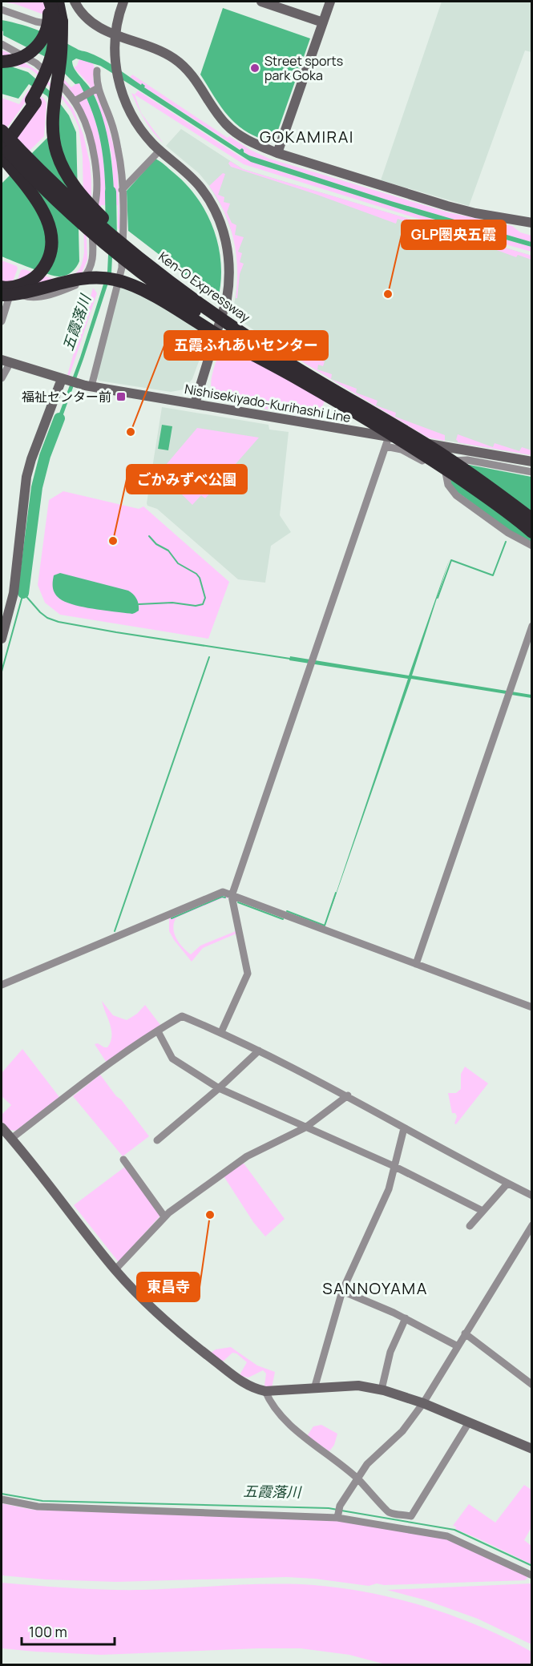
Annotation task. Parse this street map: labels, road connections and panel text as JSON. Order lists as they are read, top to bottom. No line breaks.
{"streets":{"highway":["Ken-O Expressway"],"street":["Nishisekiyado-Kurihashi Line"]},"districts":["GOKAMIRAI","SANNOYAMA"],"water":["五霞落川"],"places":{"other":["Street sports park Goka","GLP圏央五霞","五霞ふれあいセンター","ごかみずべ公園","東昌寺"],"transit":["福祉センター前"]},"scale_bar":"100 m"}
